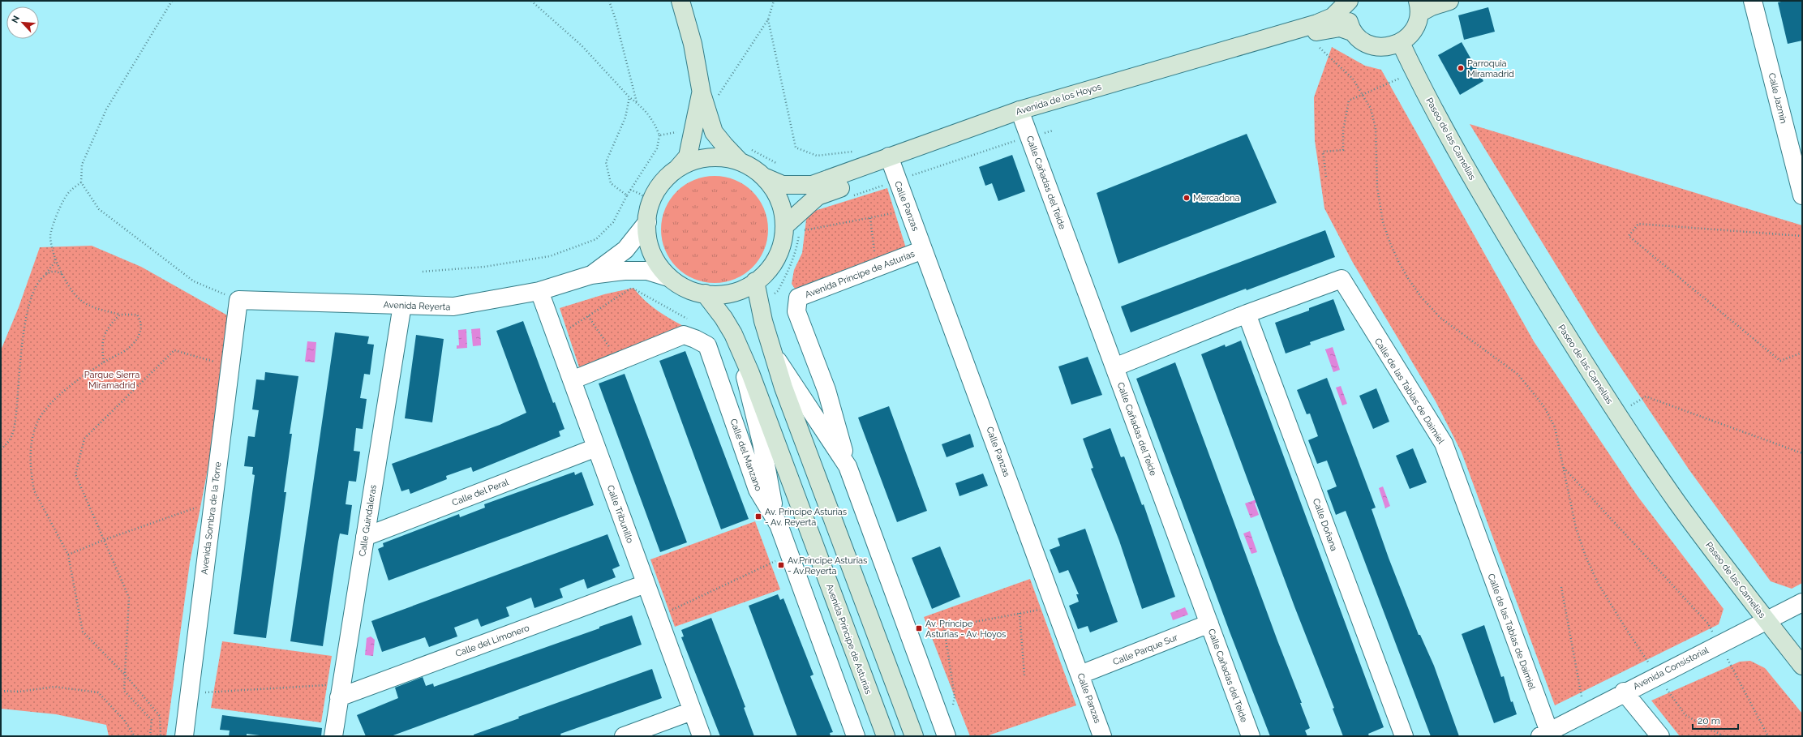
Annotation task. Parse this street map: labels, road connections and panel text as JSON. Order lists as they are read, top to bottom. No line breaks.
{"streets":{"street":["Calle Jazmín","Avenida de los Hoyos","Paseo de las Camelias","Calle Cañadas del Teide","Calle Panzas","Avenida Príncipe de Asturias","Avenida Reyerta","Calle de las Tablas de Daimiel","Calle del Manzano","Calle del Peral","Calle Tribunillo","Avenida Sombra de la Torre","Calle Guindaleras","Calle Doñana","Calle del Limonero","Calle Parque Sur","Avenida Consistorial"]},"crossings":[["Avenida de los Hoyos","Calle Cañadas del Teide"],["Avenida de los Hoyos","Calle Panzas"],["Paseo de las Camelias","Avenida Consistorial"],["Calle Cañadas del Teide","Calle de las Tablas de Daimiel"],["Calle Cañadas del Teide","Calle Parque Sur"],["Calle Panzas","Avenida Príncipe de Asturias"],["Calle Panzas","Calle Parque Sur"],["Avenida Príncipe de Asturias","Calle del Manzano"],["Avenida Reyerta","Calle Tribunillo"],["Avenida Reyerta","Avenida Sombra de la Torre"],["Avenida Reyerta","Calle Guindaleras"],["Calle de las Tablas de Daimiel","Calle Doñana"],["Calle de las Tablas de Daimiel","Avenida Consistorial"],["Calle del Manzano","Calle Tribunillo"],["Calle del Peral","Calle Tribunillo"],["Calle del Peral","Calle Guindaleras"],["Calle Tribunillo","Calle del Limonero"],["Calle Guindaleras","Calle del Limonero"]],"parks":["Parque Sierra Miramadrid"],"places":{"other":["Parroquia Miramadrid","Mercadona"],"transit":["Av. Príncipe Asturias - Av. Reyerta","Av.Príncipe Asturias - Av.Reyerta","Av. Príncipe Asturias - Av. Hoyos"]},"scale_bar":"20 m","north":"top left"}
